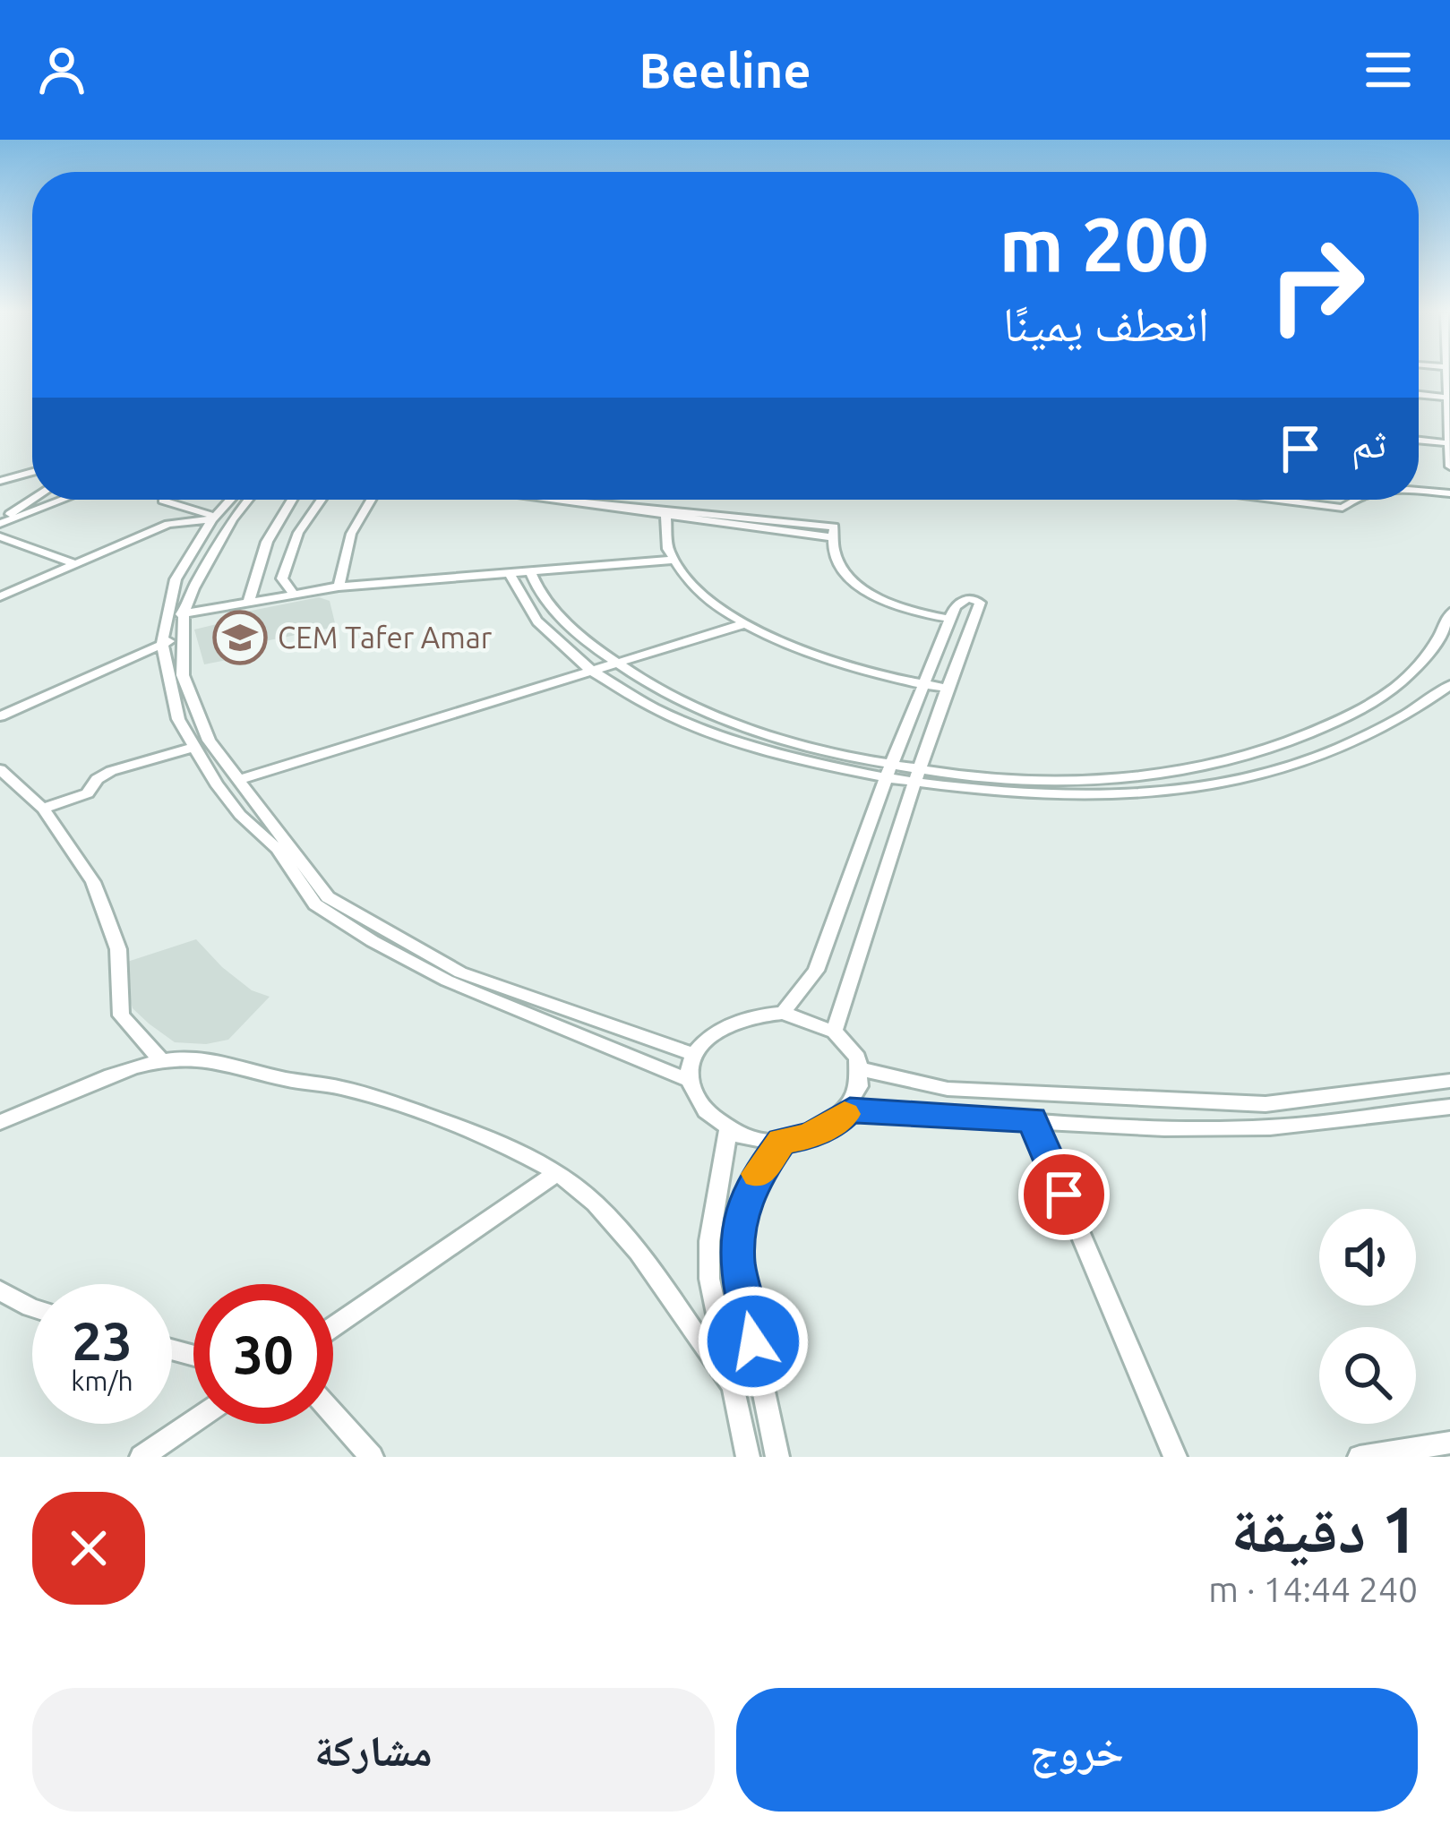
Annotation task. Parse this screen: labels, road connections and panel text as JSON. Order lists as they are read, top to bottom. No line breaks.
{"places":{"school or university":["CEM Tafer Amar"]},"page":{"header":"Beeline","turn":["200 m","انعطف يمينًا"],"then":"ثم","speed":"23 km/h","limit":"30","heading":["1 دقيقة","240 m · 14:44"],"buttons":["خروج","مشاركة"]}}
